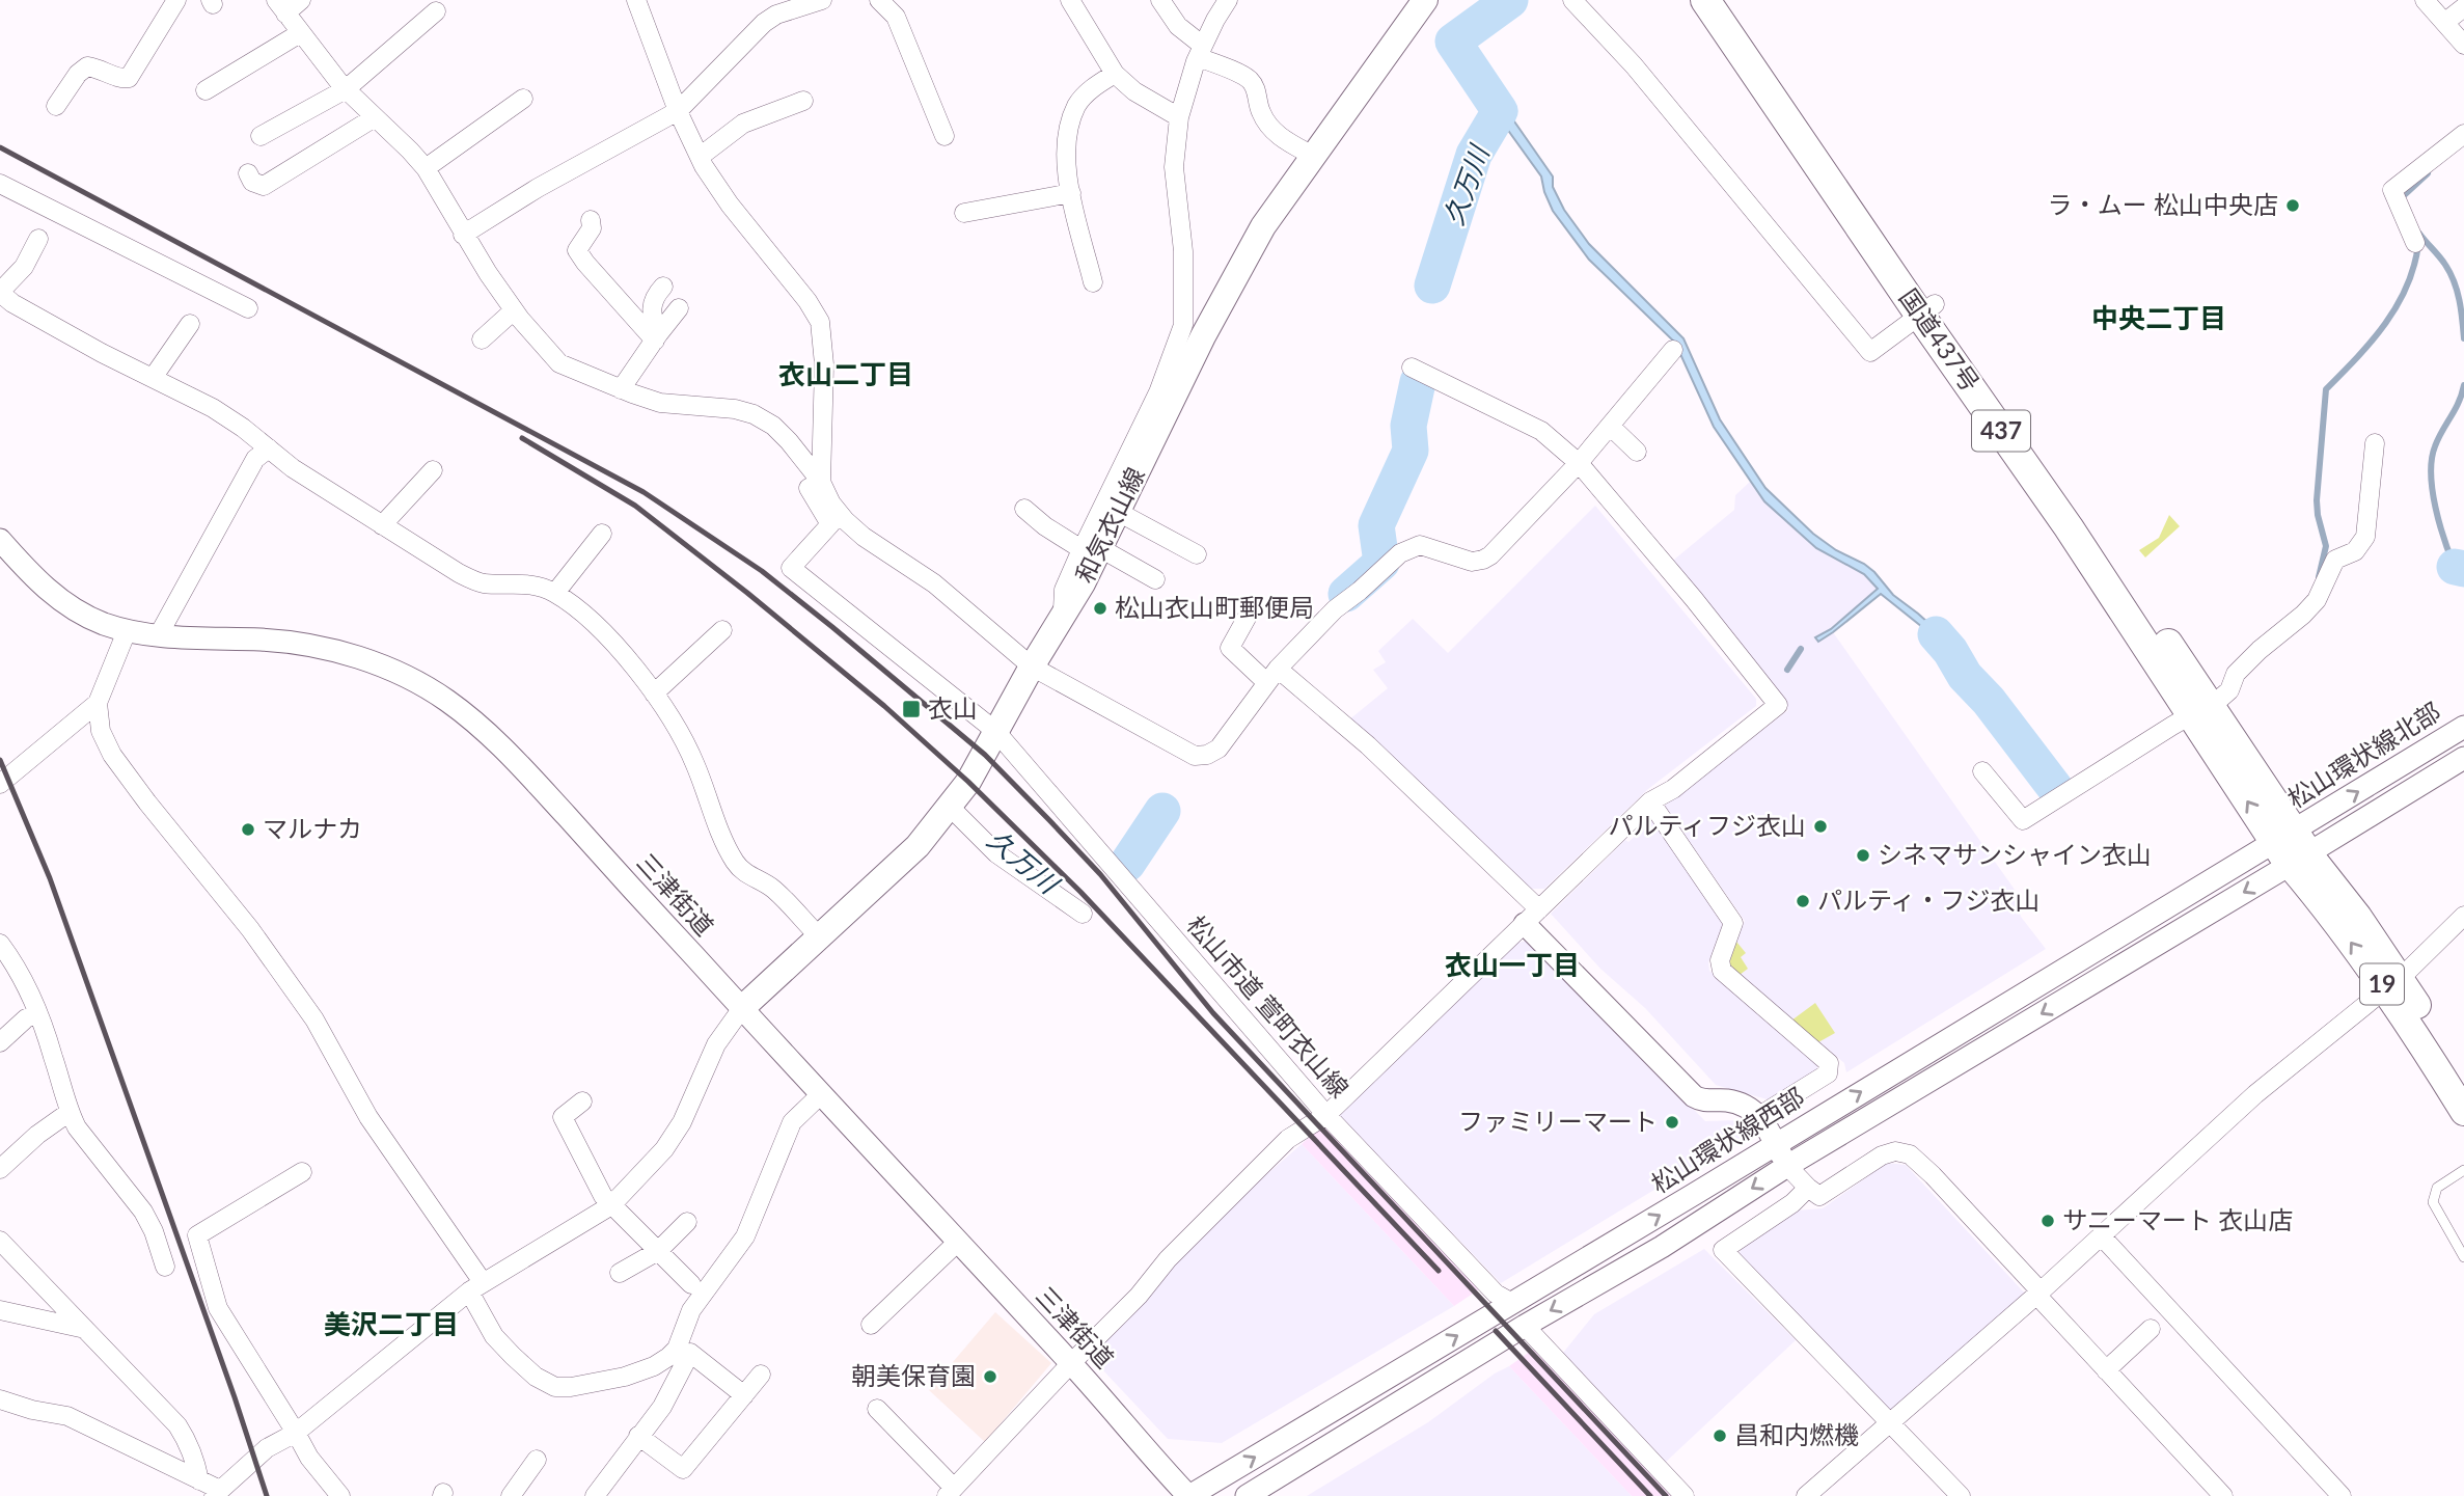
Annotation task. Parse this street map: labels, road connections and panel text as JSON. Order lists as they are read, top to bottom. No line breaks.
{"streets":{"highway":["国道437号","437"],"main road":["和気衣山線","19"],"street":["松山環状線北部","三津街道","松山市道 萱町衣山線","松山環状線西部"]},"crossings":[["国道437号","松山環状線北部"],["国道437号","19"],["国道437号","松山環状線西部"],["和気衣山線","三津街道"],["和気衣山線","松山市道 萱町衣山線"],["松山環状線北部","19"],["松山環状線北部","松山環状線西部"],["三津街道","松山環状線西部"],["19","松山環状線西部"],["松山市道 萱町衣山線","松山環状線西部"]],"districts":["中央二丁目","衣山二丁目","衣山一丁目","美沢二丁目"],"water":["久万川"],"places":{"other":["ラ・ムー 松山中央店","松山衣山町郵便局","パルティフジ衣山","マルナカ","シネマサンシャイン衣山","パルティ・フジ衣山","ファミリーマート","サニーマート 衣山店","朝美保育園","昌和内燃機"],"transit":["衣山"]}}
